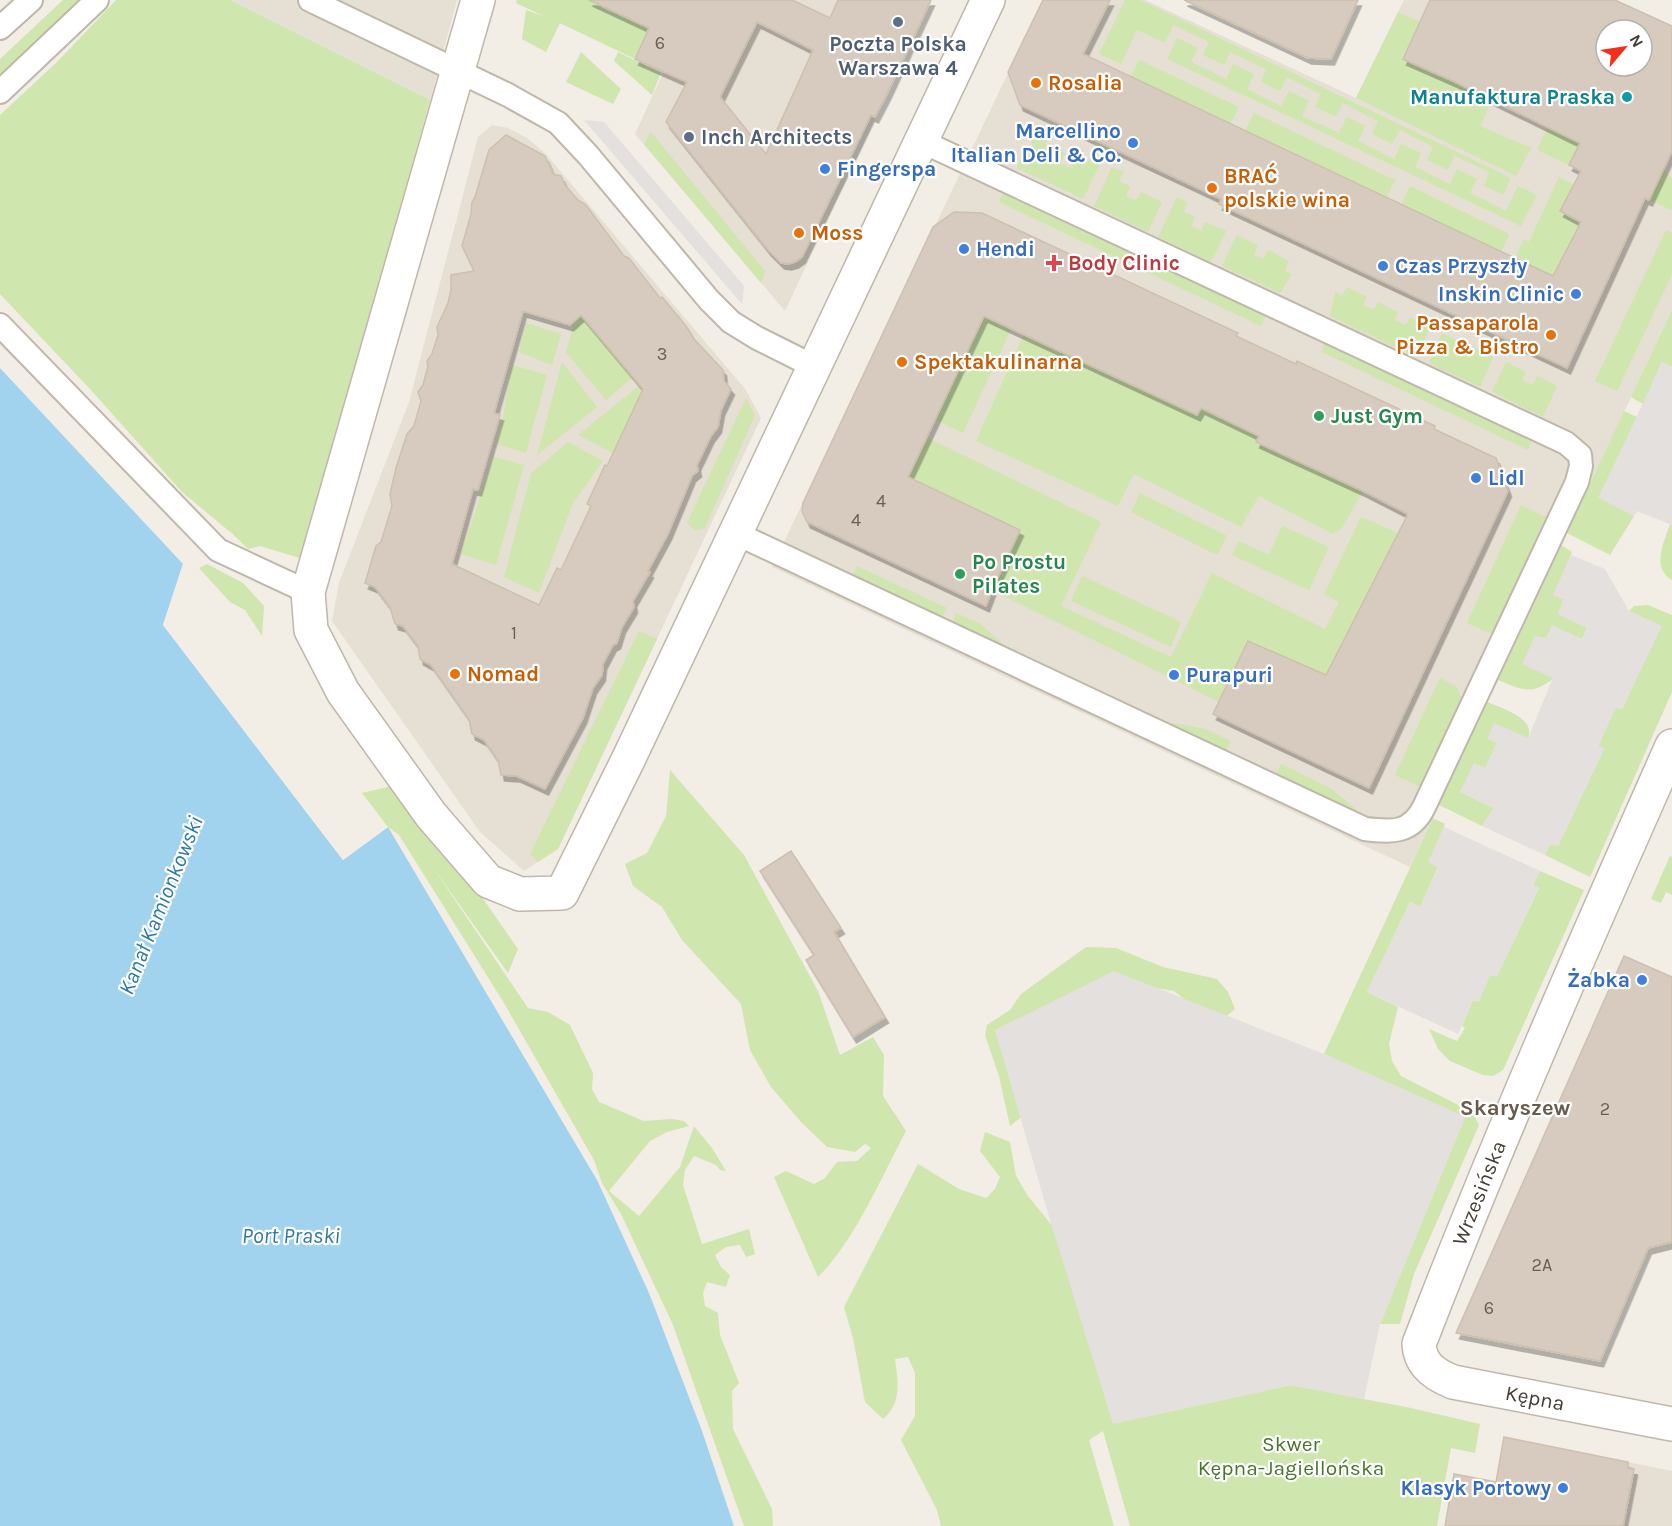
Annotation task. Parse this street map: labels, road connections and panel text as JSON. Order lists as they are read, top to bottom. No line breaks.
{"streets":{"street":["Wrzesińska","Kępna"]},"crossings":[["Wrzesińska","Kępna"]],"districts":["Skaryszew"],"water":["Kanał Kamionkowski","Port Praski"],"parks":["Skwer Kępna-Jagiellońska"],"places":{"other":["Poczta Polska Warszawa 4","Rosalia","Manufaktura Praska","Inch Architects","Marcellino Italian Deli & Co.","Fingerspa","BRAĆ polskie wina","Moss","Hendi","Czas Przyszły","Inskin Clinic","Passaparola Pizza & Bistro","Spektakulinarna","Just Gym","Lidl","Po Prostu Pilates","Nomad","Purapuri","Żabka","Klasyk Portowy"],"health":["Body Clinic"]},"house_numbers":["6","3","4","4","1","2","2A","6"],"north":"top right"}
